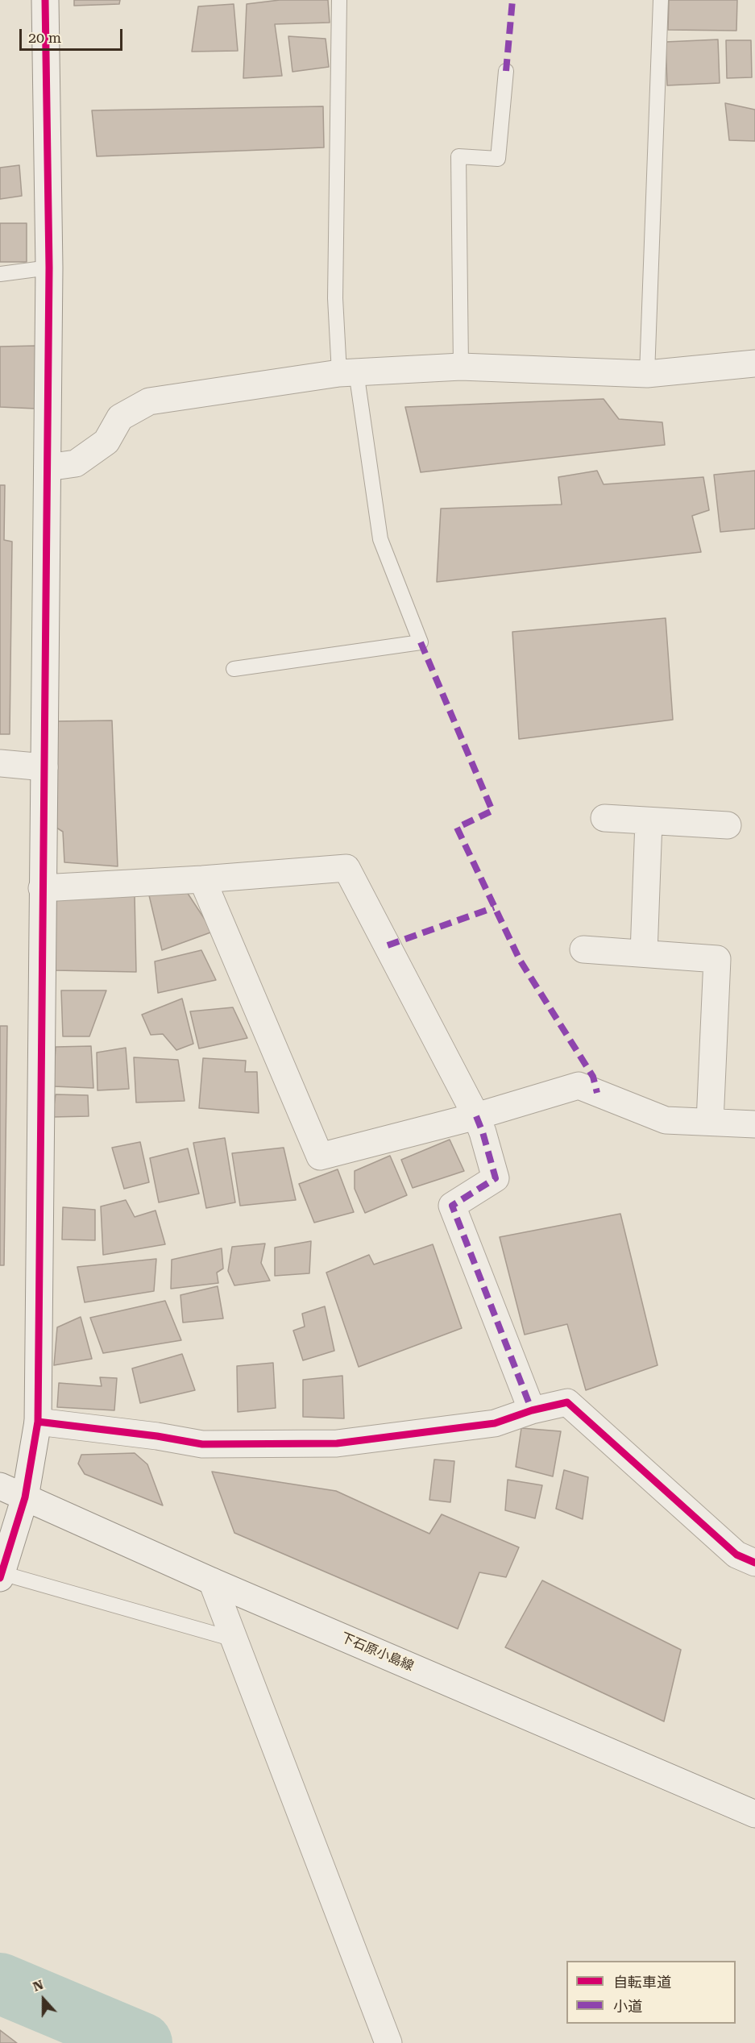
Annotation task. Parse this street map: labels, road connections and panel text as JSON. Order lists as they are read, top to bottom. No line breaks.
{"streets":{"street":["下石原小島線"]},"legend":["自転車道","小道"],"scale_bar":"20 m","north":"top"}
